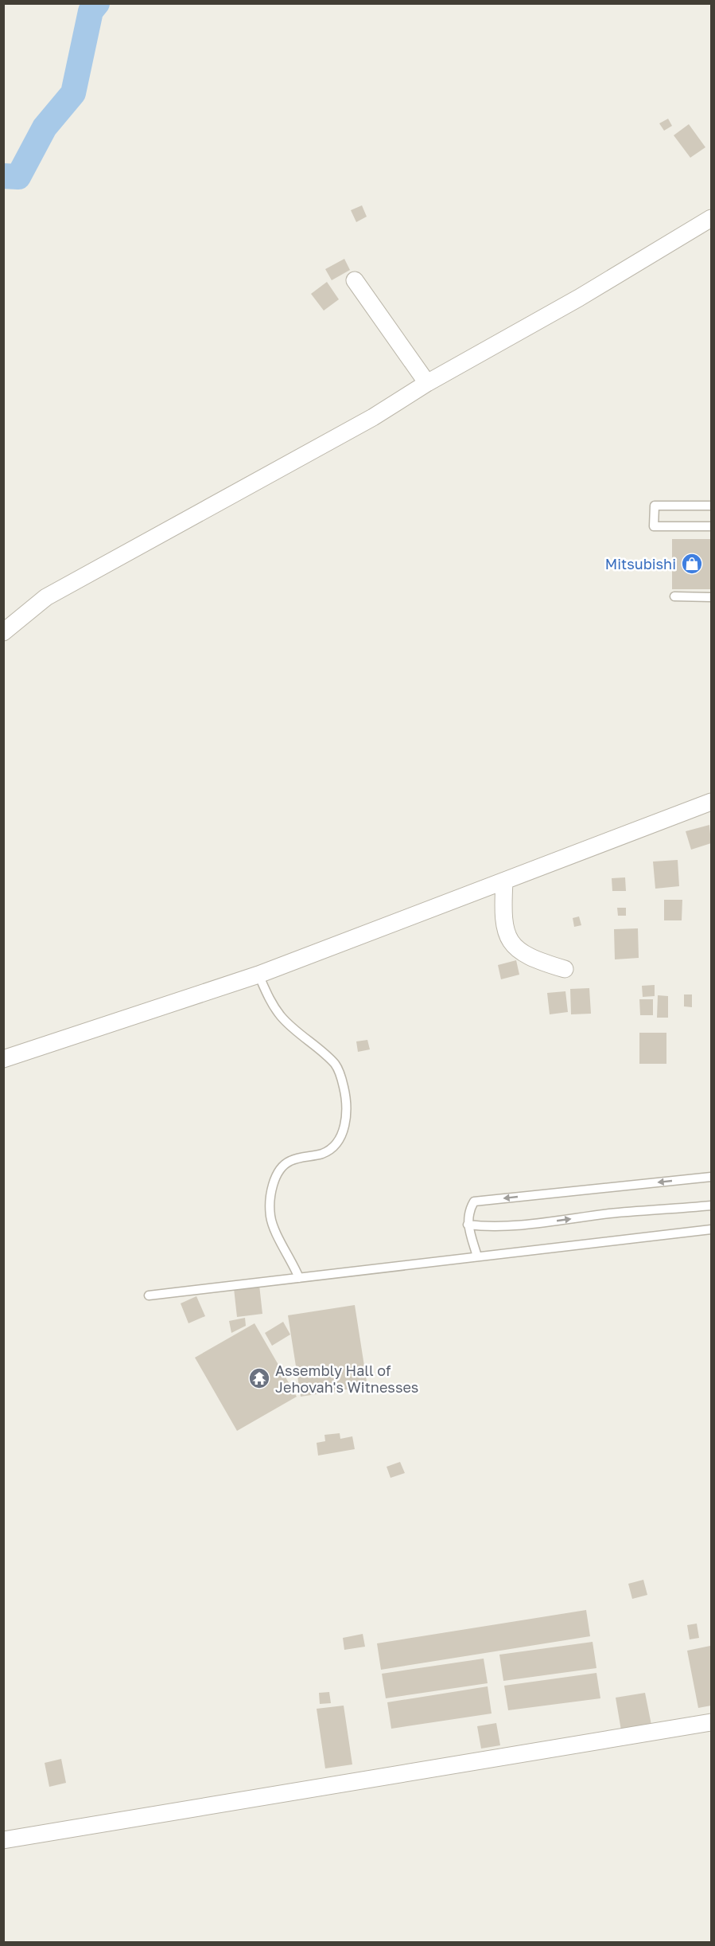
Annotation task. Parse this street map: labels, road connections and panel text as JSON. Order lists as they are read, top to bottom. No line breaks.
{"places":{"shop":["Mitsubishi"],"temple":["Assembly Hall of Jehovah's Witnesses"]}}
